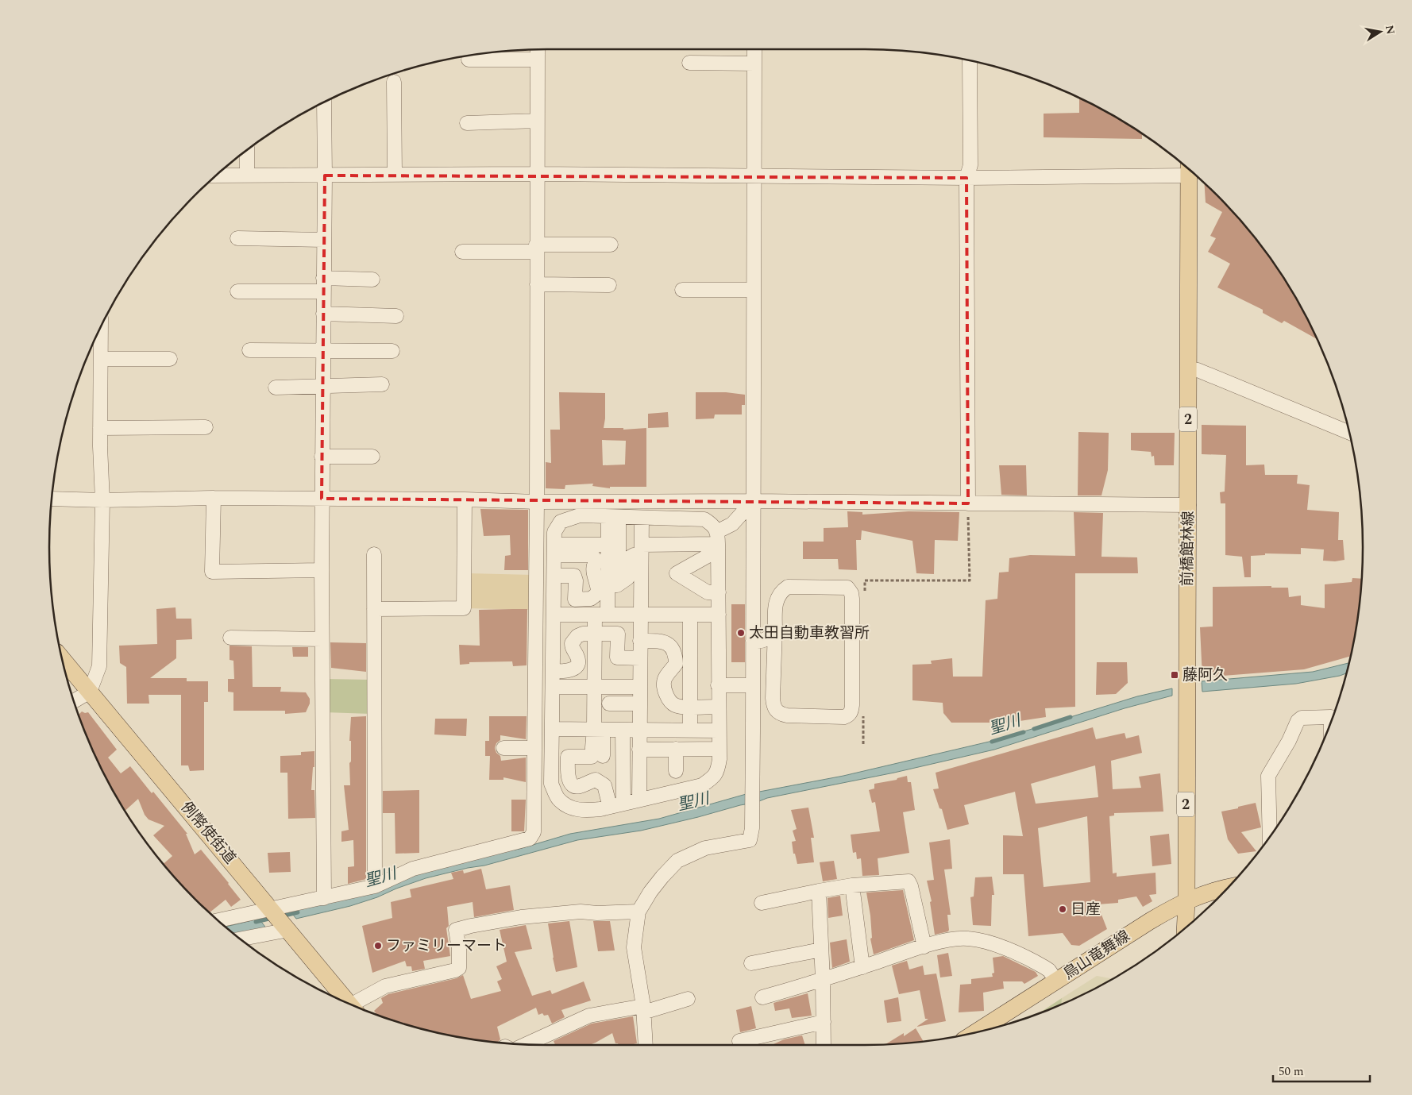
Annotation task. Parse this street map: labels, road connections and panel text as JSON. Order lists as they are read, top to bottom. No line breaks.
{"streets":{"main road":["2","前橋館林線","例幣使街道","鳥山竜舞線"]},"crossings":[["前橋館林線","鳥山竜舞線"]],"water":["聖川"],"places":{"other":["太田自動車教習所","日産","ファミリーマート"],"transit":["藤阿久"]},"scale_bar":"50 m","north":"right"}
